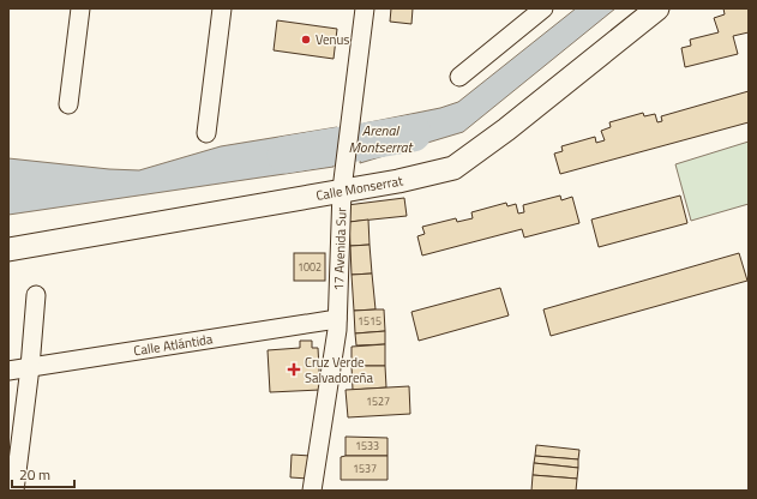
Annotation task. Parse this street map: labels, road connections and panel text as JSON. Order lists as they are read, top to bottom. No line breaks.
{"streets":{"street":["Calle Monserrat","17 Avenida Sur","Calle Atlántida"]},"crossings":[["Calle Monserrat","17 Avenida Sur"],["17 Avenida Sur","Calle Atlántida"]],"water":["Arenal Montserrat"],"places":{"other":["Venus"],"health":["Cruz Verde Salvadoreña"]},"house_numbers":["1002","1515","1527","1533","1537"],"scale_bar":"20 m"}
